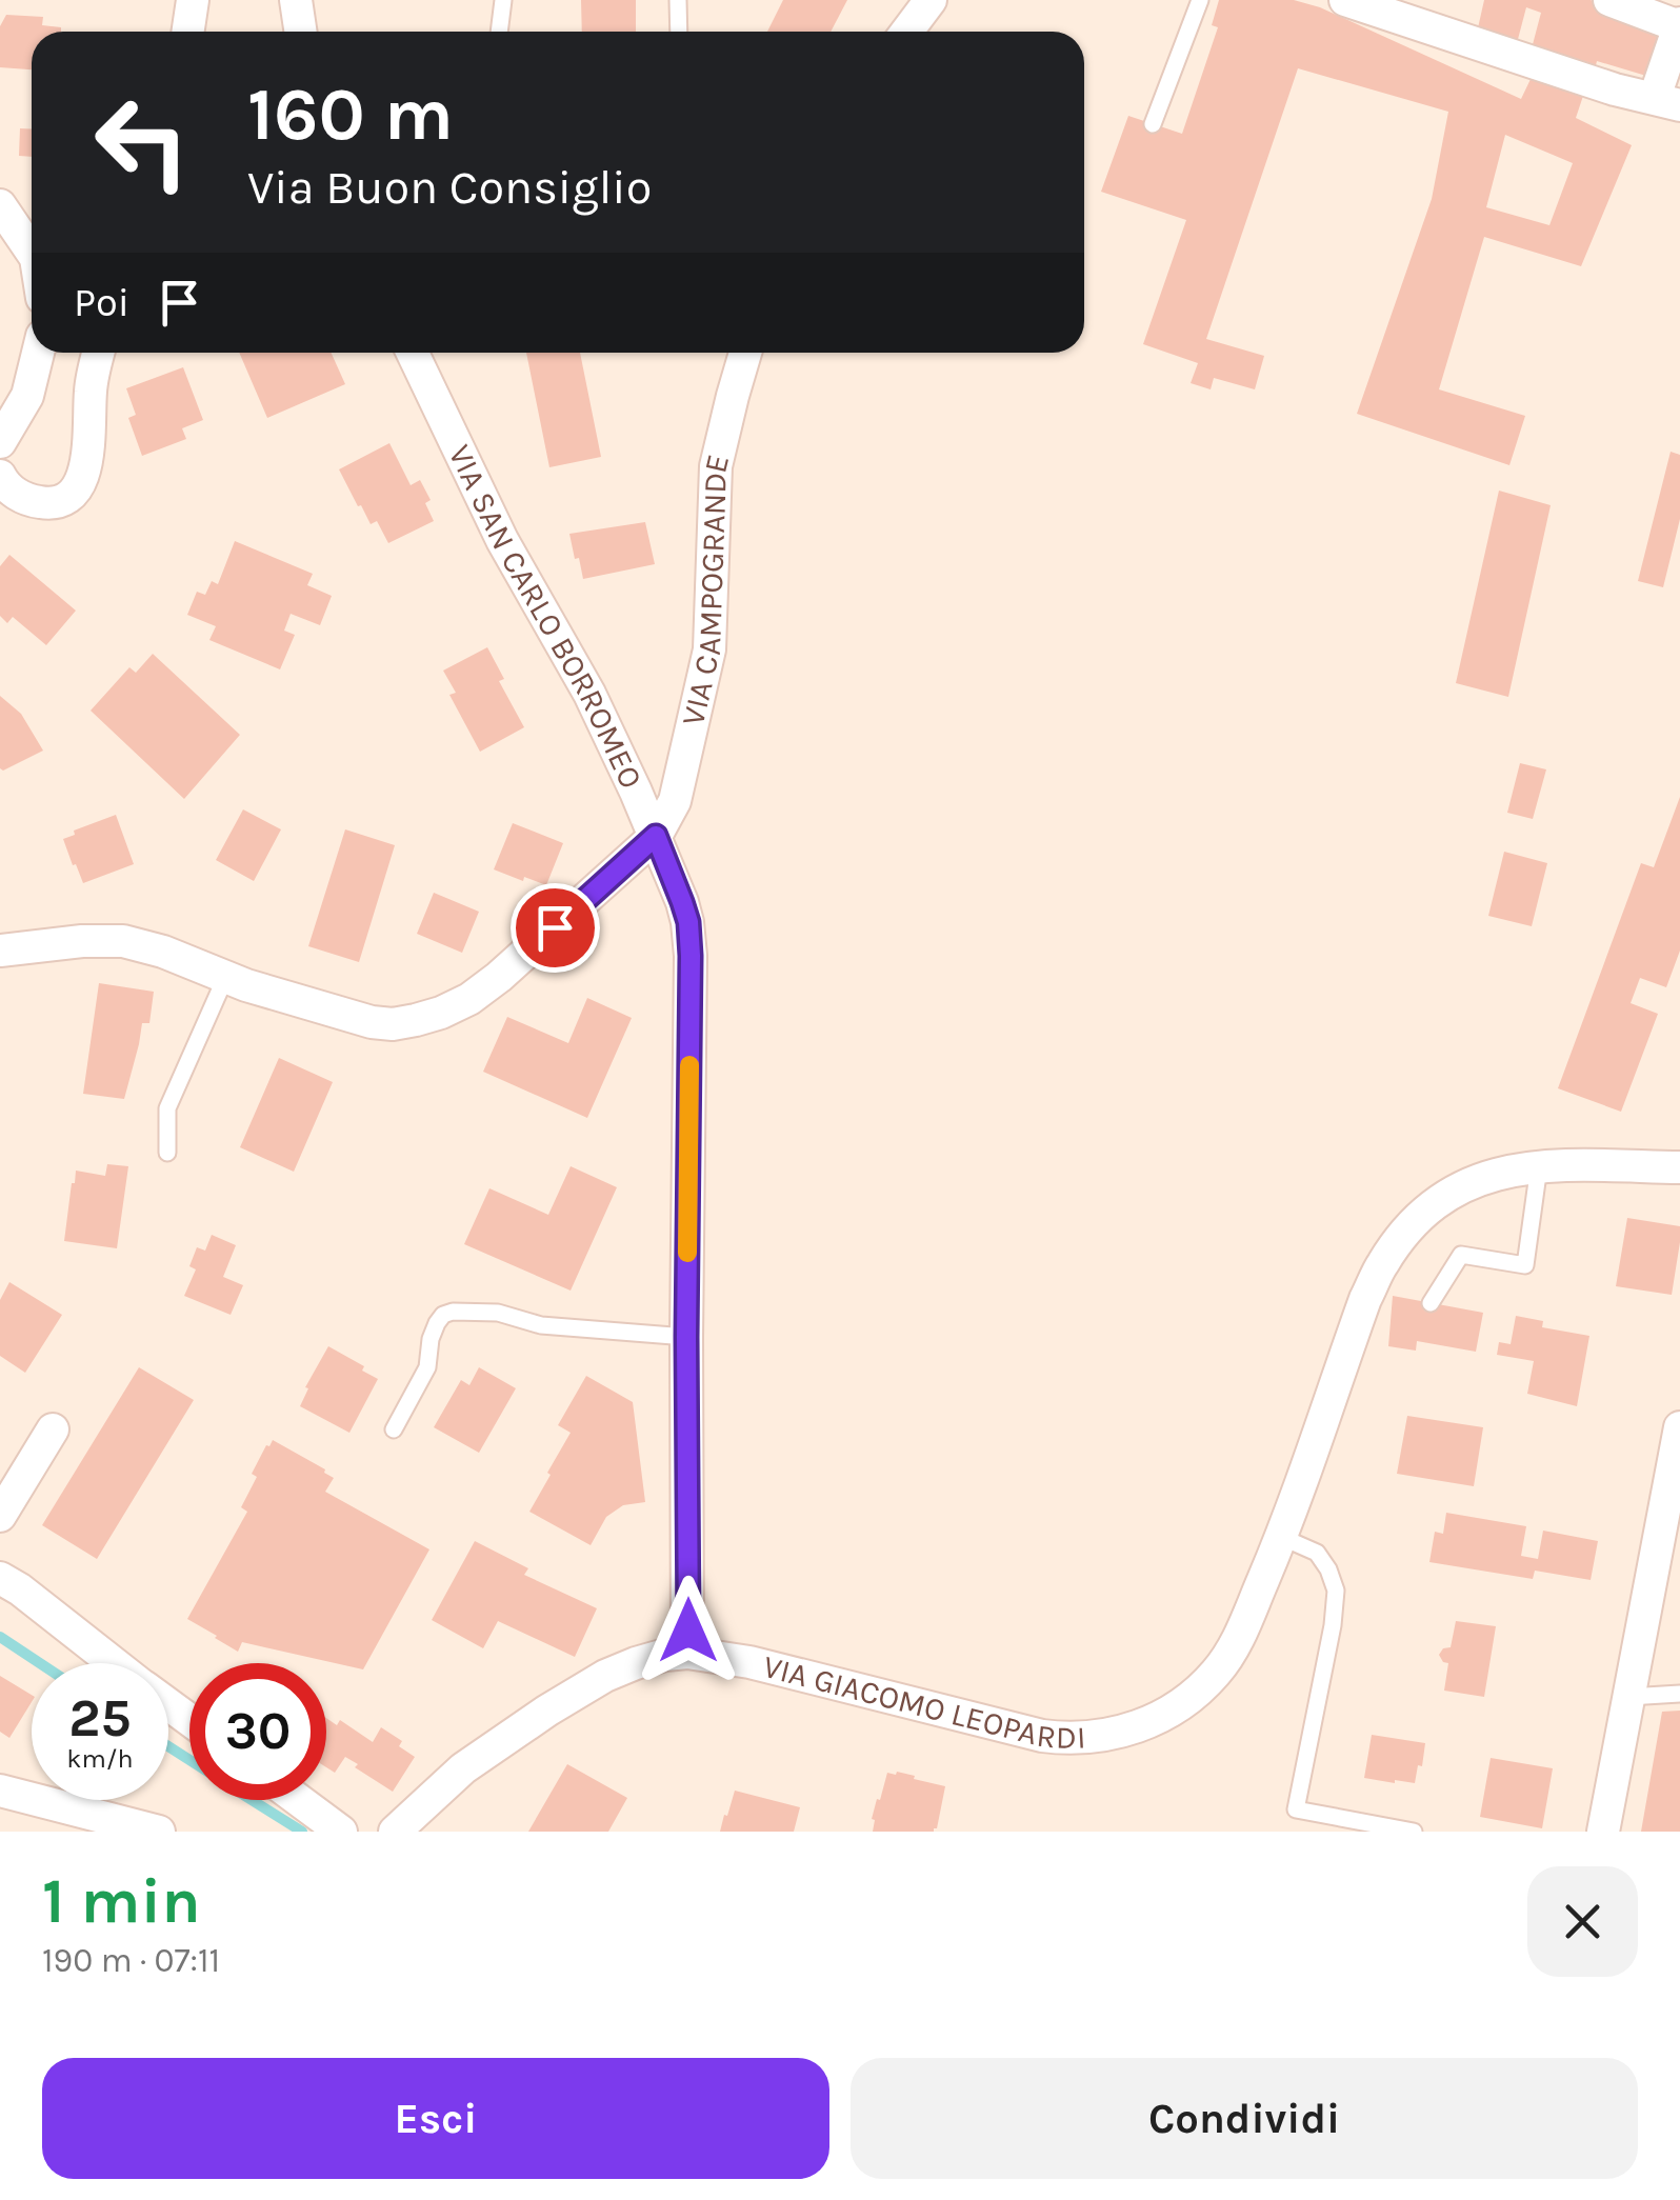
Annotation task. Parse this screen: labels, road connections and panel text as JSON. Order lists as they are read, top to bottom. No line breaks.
{"streets":{"street":["VIA CAMPOGRANDE","VIA SAN CARLO BORROMEO","VIA GIACOMO LEOPARDI"]},"crossings":[["VIA CAMPOGRANDE","VIA SAN CARLO BORROMEO"],["VIA SAN CARLO BORROMEO","VIA GIACOMO LEOPARDI"]],"page":{"turn":["160 m","Via Buon Consiglio"],"then":"Poi","speed":"25 km/h","limit":"30","heading":["1 min","190 m · 07:11"],"buttons":["Esci","Condividi"]}}
